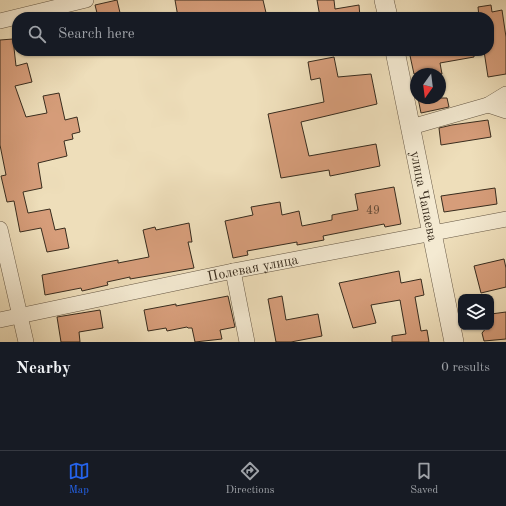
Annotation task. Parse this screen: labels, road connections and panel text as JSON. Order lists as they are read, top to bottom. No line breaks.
{"streets":{"street":["улица Чапаева","Полевая улица"]},"crossings":[["улица Чапаева","Полевая улица"]],"house_numbers":["49"],"north":"bottom","page":{"search":"Search here","heading":["Nearby","0 results"],"nav":["Map","Directions","Saved"]}}
